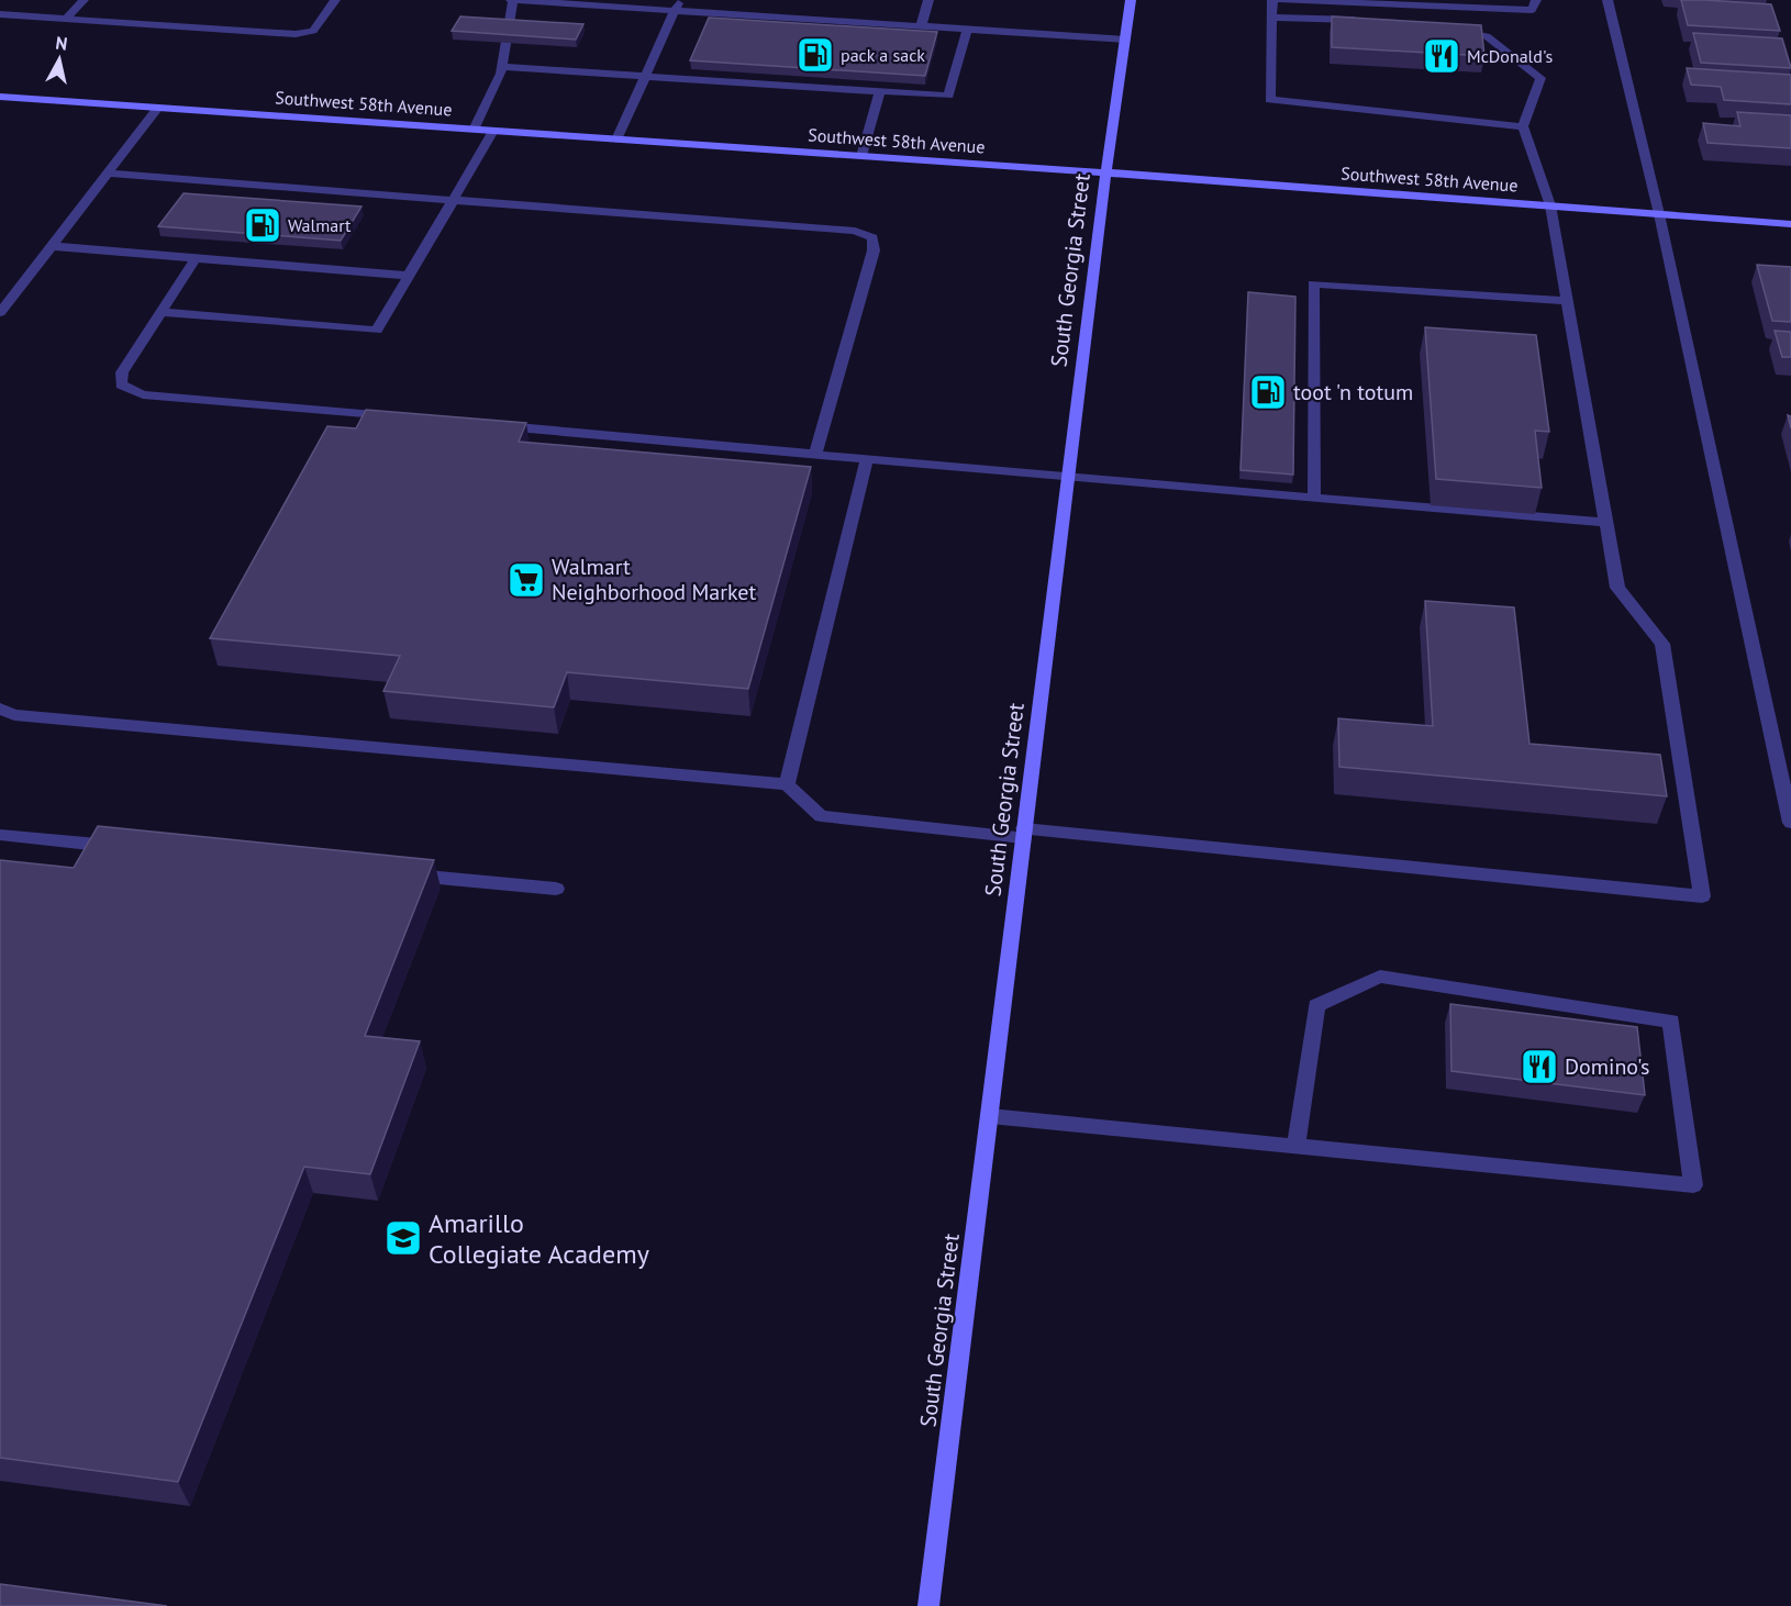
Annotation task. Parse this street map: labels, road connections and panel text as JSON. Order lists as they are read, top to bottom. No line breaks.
{"streets":{"main road":["Southwest 58th Avenue","South Georgia Street"]},"crossings":[["Southwest 58th Avenue","South Georgia Street"]],"places":{"fuel station":["pack a sack","Walmart","toot 'n totum"],"restaurant":["McDonald's","Domino's"],"supermarket":["Walmart Neighborhood Market"],"school or university":["Amarillo Collegiate Academy"]},"north":"top"}
